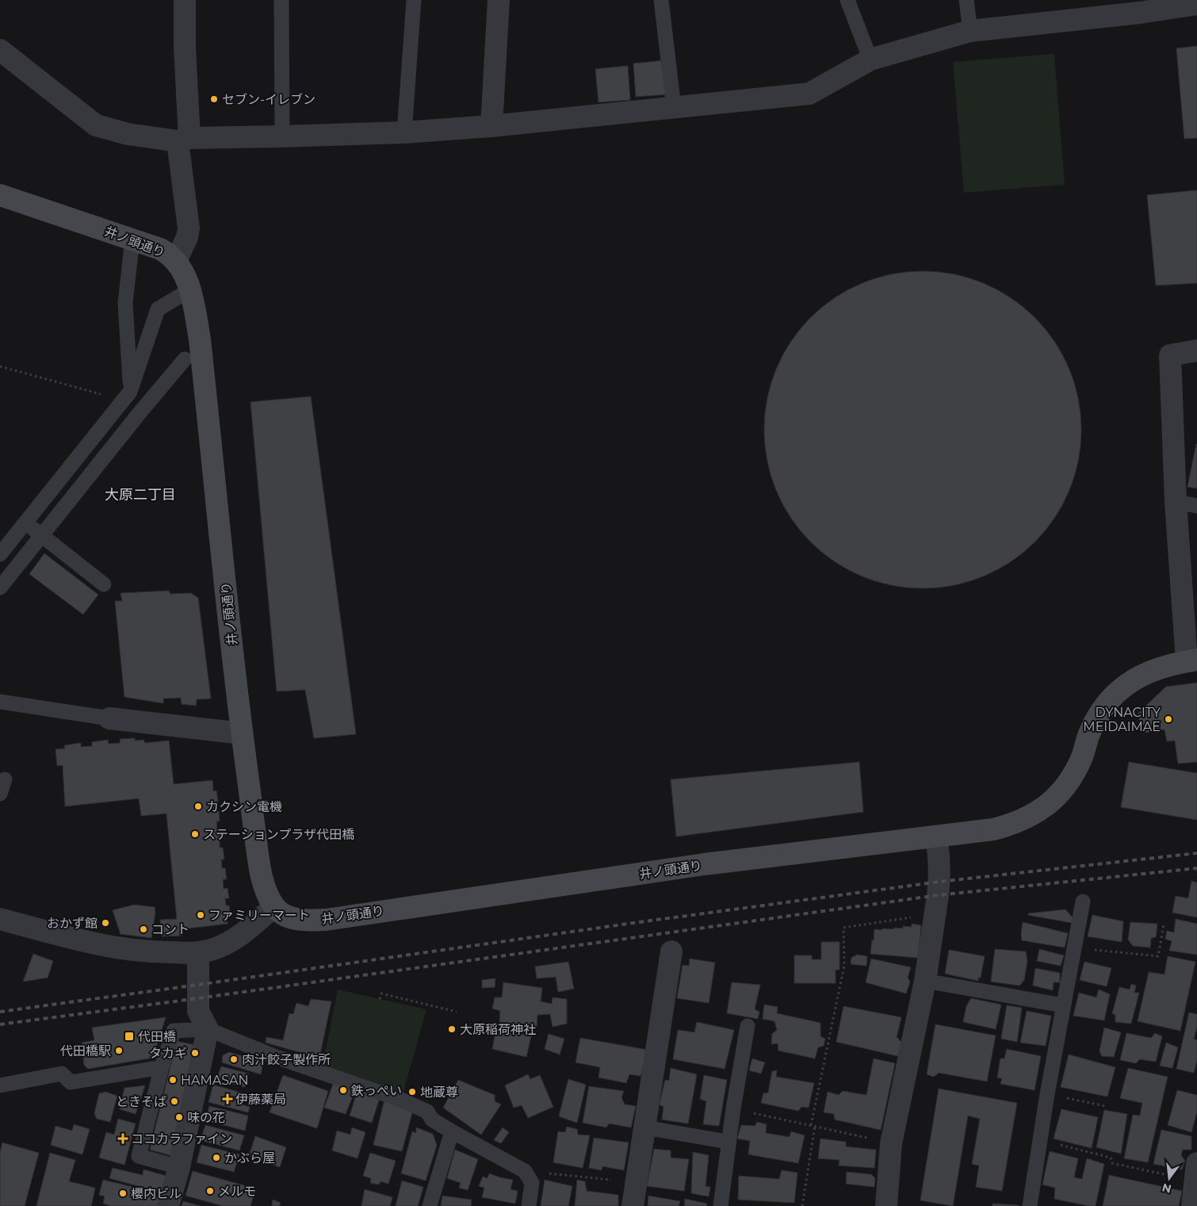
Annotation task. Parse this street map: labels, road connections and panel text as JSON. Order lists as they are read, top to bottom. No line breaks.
{"streets":{"main road":["井ノ頭通り"]},"districts":["大原二丁目"],"places":{"other":["セブン-イレブン","DYNACITY MEIDAIMAE","カクシン電機","ステーションプラザ代田橋","ファミリーマート","おかず館","コント","大原稲荷神社","代田橋駅","タカギ","肉汁餃子製作所","HAMASAN","鉄っぺい","地蔵尊","ときそば","味の花","かぶら屋","メルモ","櫻内ビル"],"transit":["代田橋"],"health":["伊藤薬局","ココカラファイン"]},"north":"bottom"}
